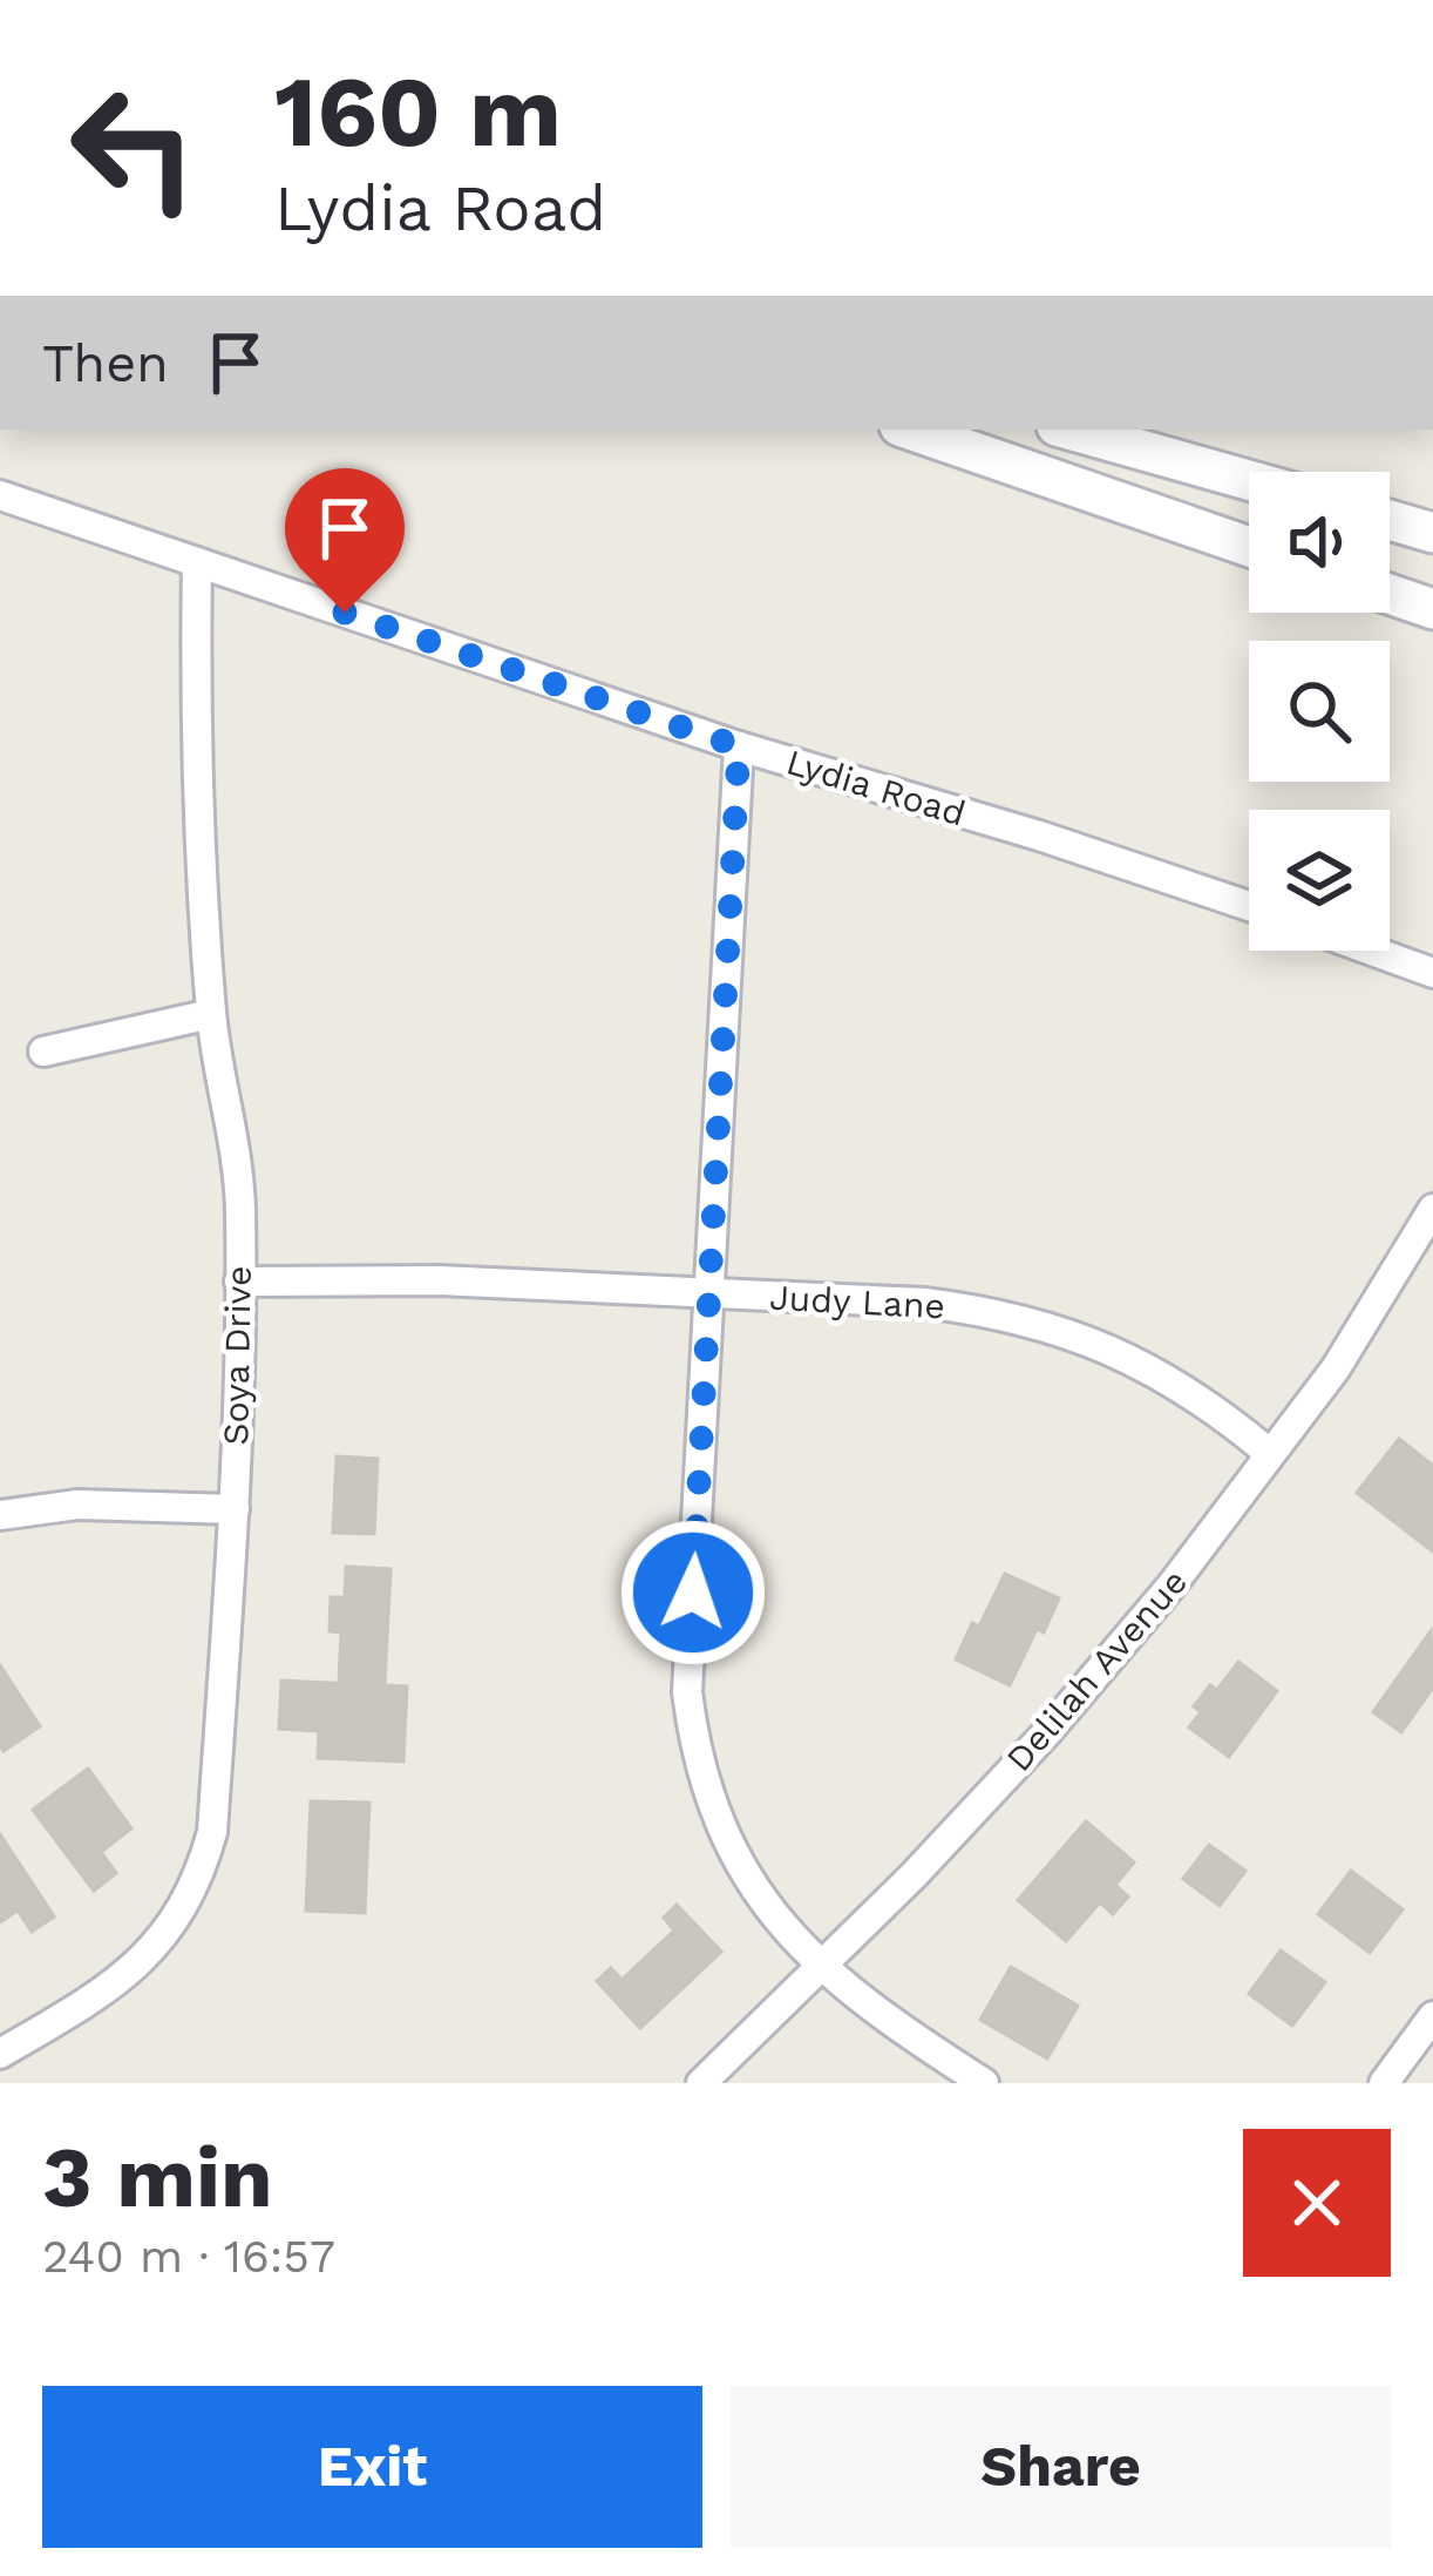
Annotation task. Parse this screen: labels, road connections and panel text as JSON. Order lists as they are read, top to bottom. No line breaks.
{"streets":{"street":["Lydia Road","Judy Lane","Soya Drive","Delilah Avenue"]},"crossings":[["Lydia Road","Soya Drive"],["Judy Lane","Soya Drive"],["Judy Lane","Delilah Avenue"]],"page":{"turn":["160 m","Lydia Road"],"then":"Then","heading":["3 min","240 m · 16:57"],"buttons":["Exit","Share"]}}
